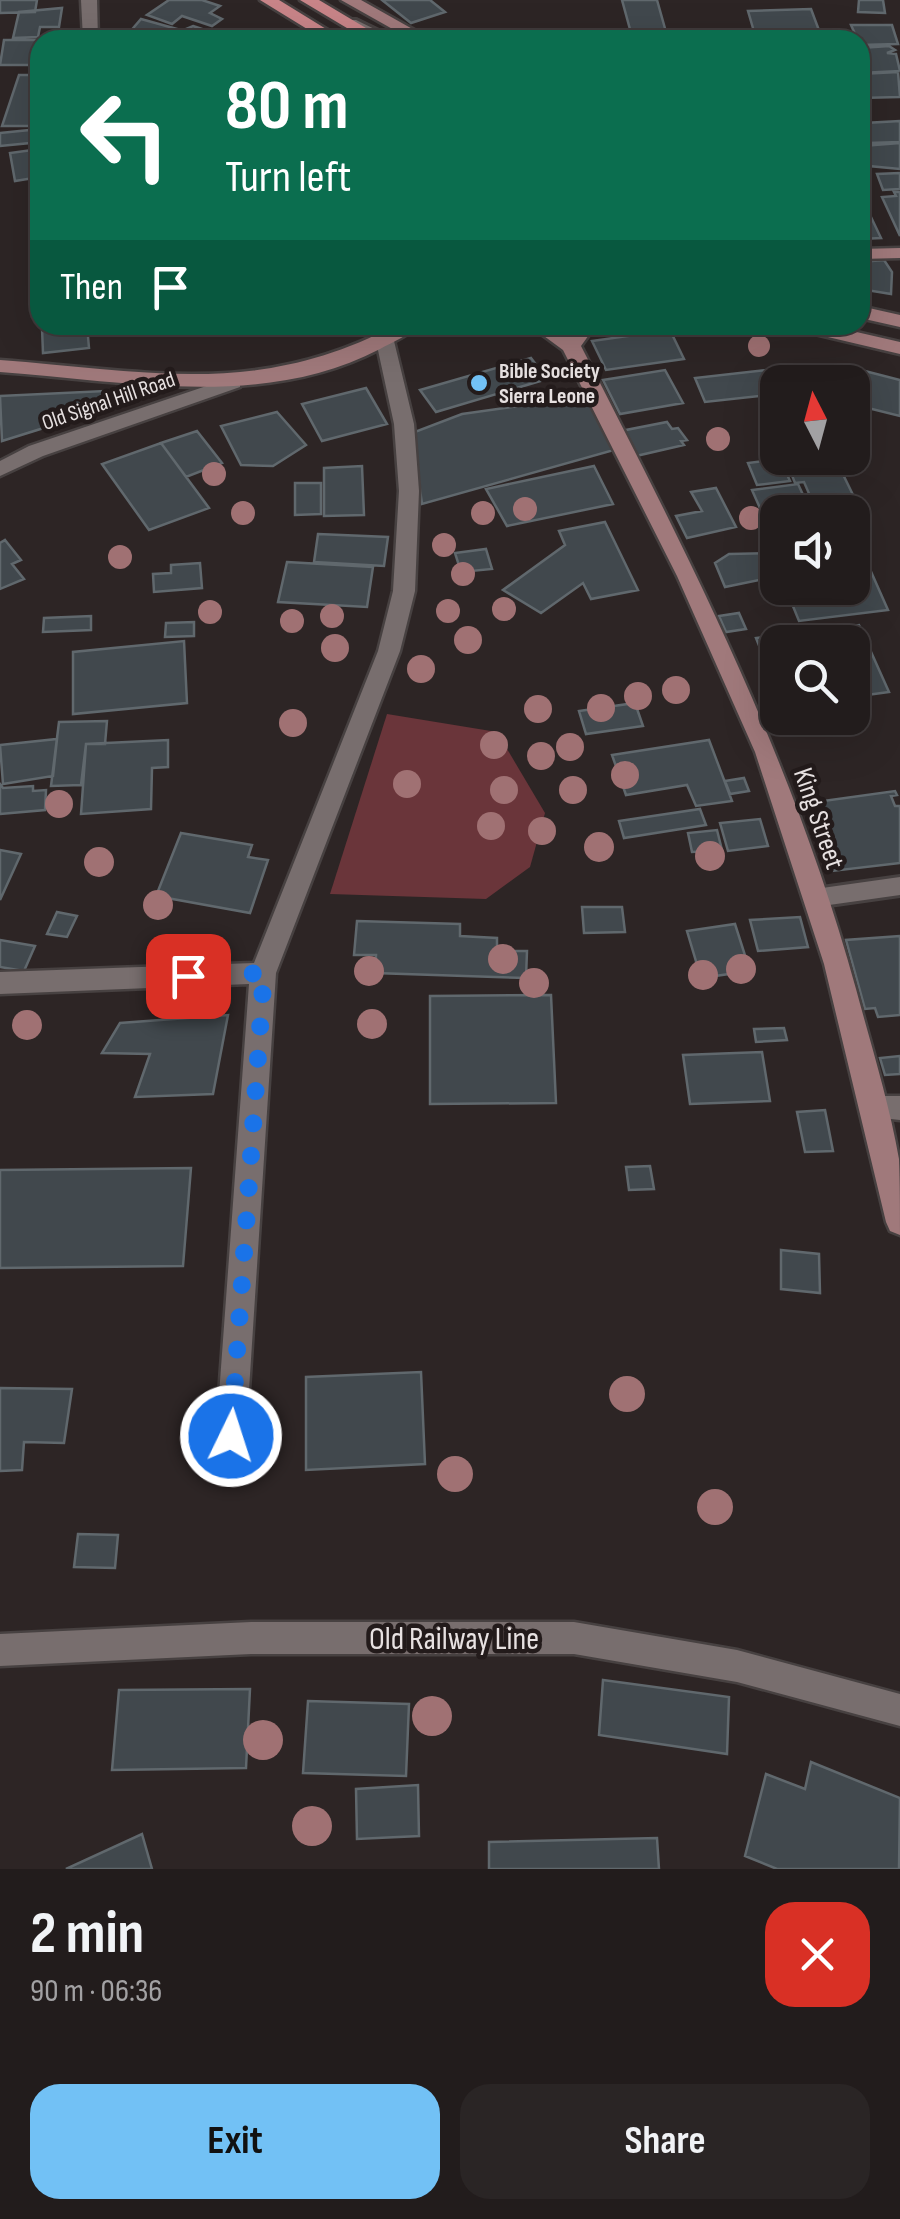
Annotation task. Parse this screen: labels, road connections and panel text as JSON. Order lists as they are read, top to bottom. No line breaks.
{"streets":{"main road":["King Street"],"street":["Old Signal Hill Road","Old Railway Line"]},"places":["Bible Society Sierra Leone"],"north":"top","page":{"turn":["80 m","Turn left"],"then":"Then","heading":["2 min","90 m · 06:36"],"buttons":["Exit","Share"]}}
